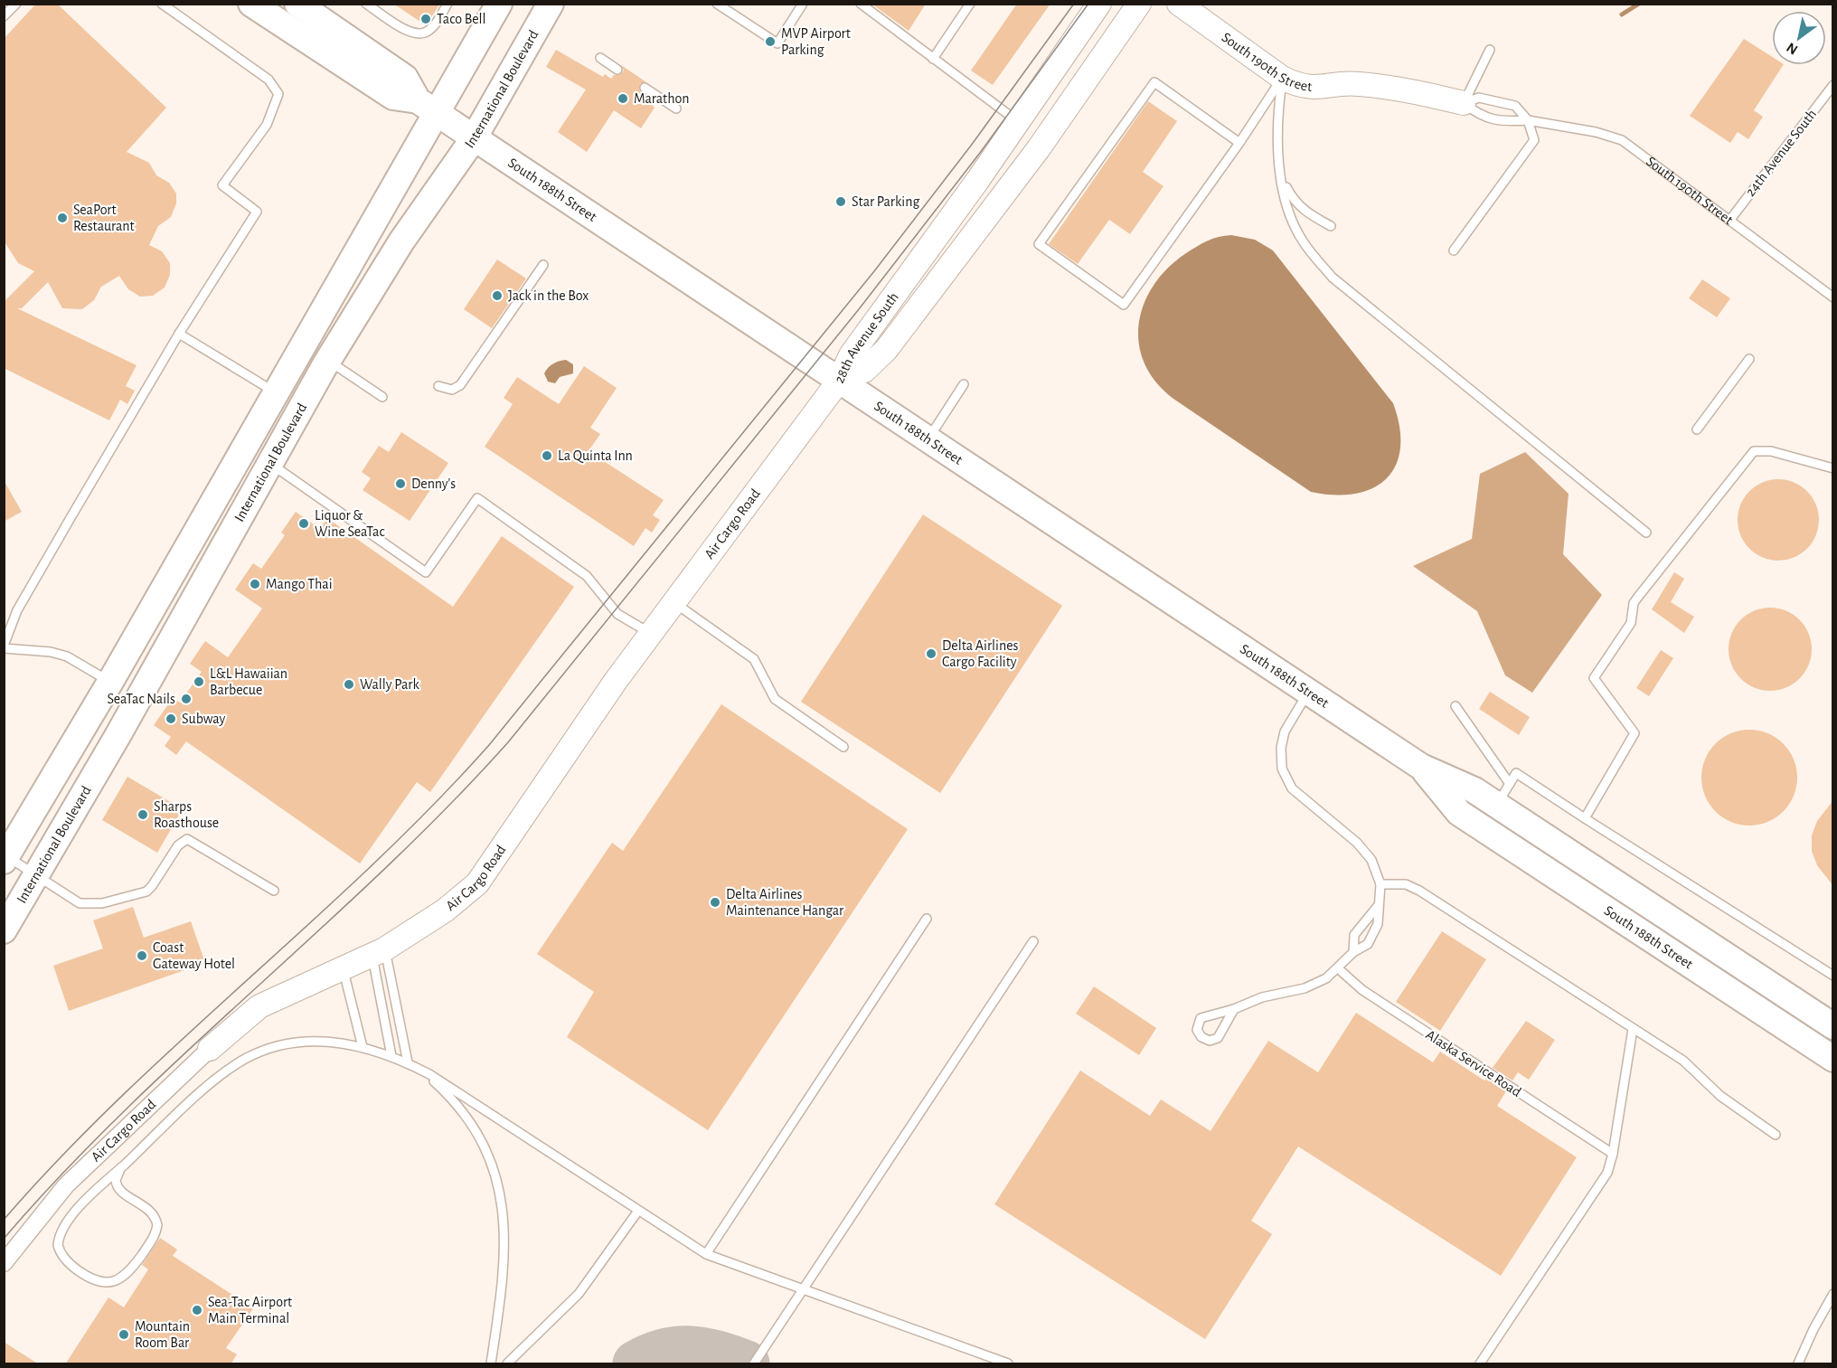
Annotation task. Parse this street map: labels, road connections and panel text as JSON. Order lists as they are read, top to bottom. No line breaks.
{"streets":{"main road":["International Boulevard","South 188th Street"],"street":["South 190th Street","28th Avenue South","Air Cargo Road"],"lane":["24th Avenue South","Alaska Service Road"]},"crossings":[["South 190th Street","24th Avenue South"],["International Boulevard","South 188th Street"],["South 188th Street","28th Avenue South"],["South 188th Street","Air Cargo Road"],["28th Avenue South","Air Cargo Road"]],"places":["Taco Bell","MVP Airport Parking","Marathon","Star Parking","SeaPort Restaurant","Jack in the Box","La Quinta Inn","Denny's","Liquor & Wine SeaTac","Mango Thai","Delta Airlines Cargo Facility","L&L Hawaiian Barbecue","Wally Park","SeaTac Nails","Subway","Sharps Roasthouse","Delta Airlines Maintenance Hangar","Coast Gateway Hotel","Sea-Tac Airport Main Terminal","Mountain Room Bar"],"north":"bottom left"}
